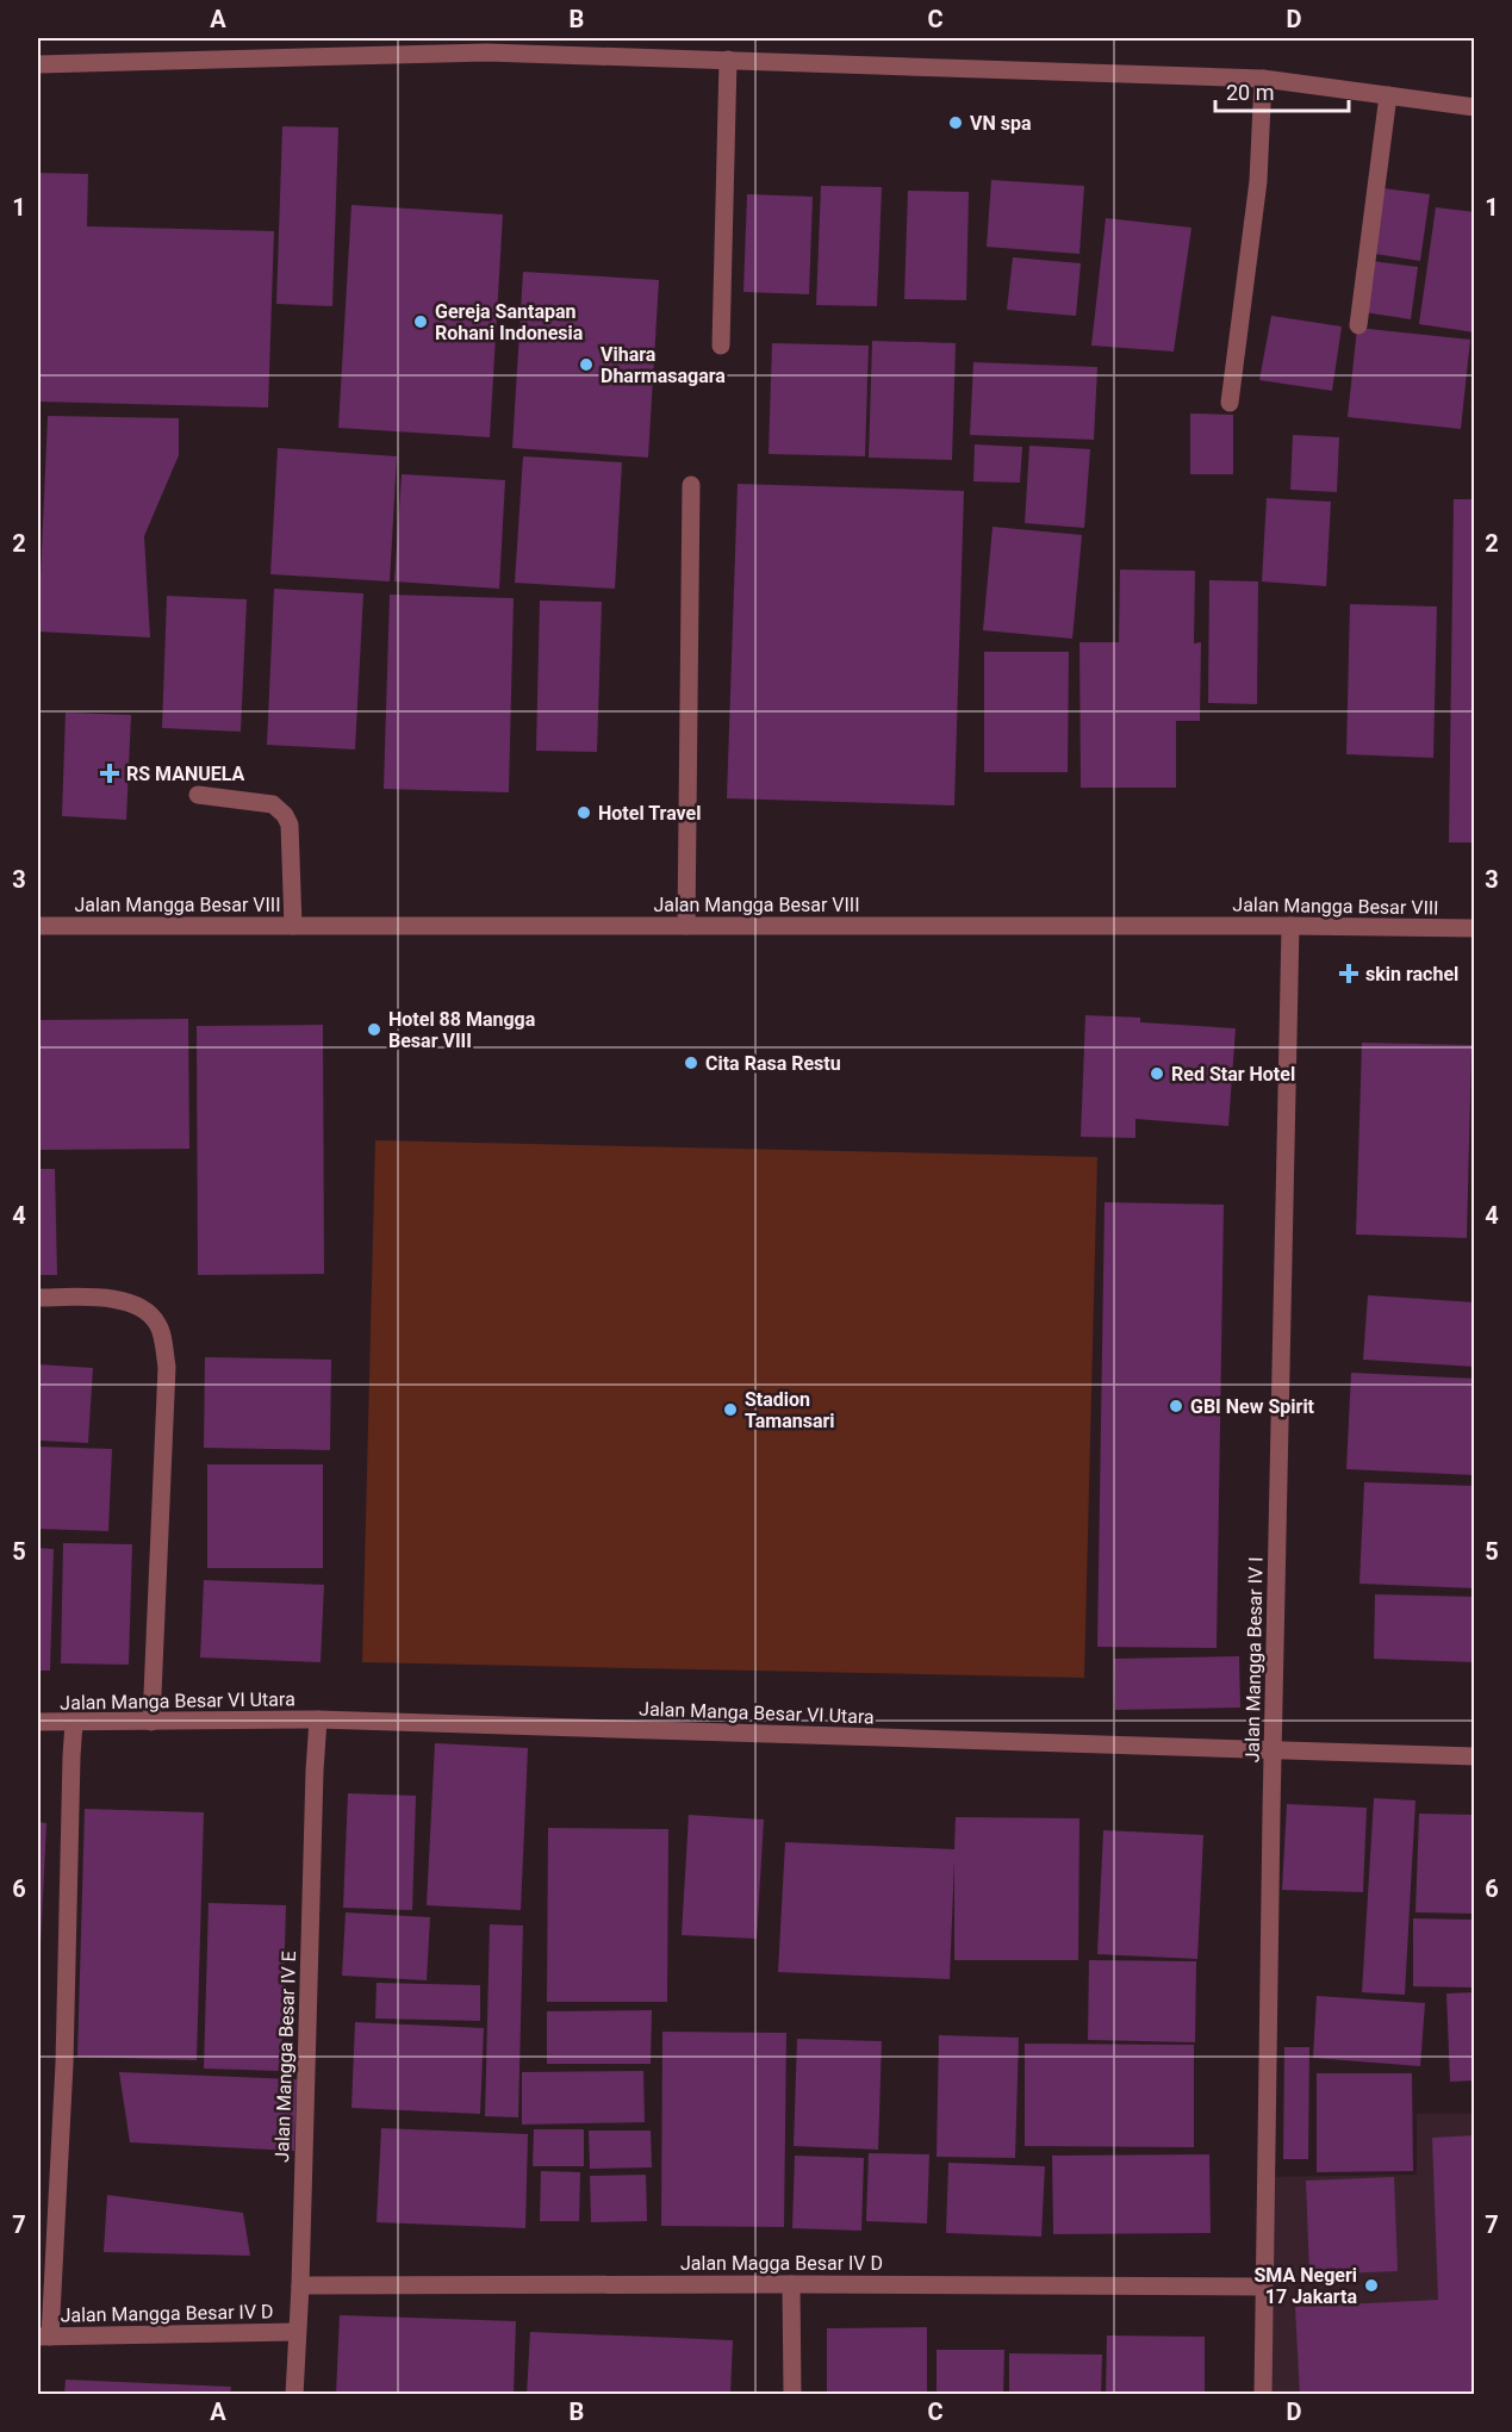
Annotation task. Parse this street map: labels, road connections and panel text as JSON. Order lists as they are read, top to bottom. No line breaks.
{"streets":{"street":["Jalan Mangga Besar VIII","Jalan Mangga Besar IV I","Jalan Manga Besar VI Utara","Jalan Mangga Besar IV E","Jalan Magga Besar IV D","Jalan Mangga Besar IV D"]},"crossings":[["Jalan Mangga Besar VIII","Jalan Mangga Besar IV I"],["Jalan Mangga Besar IV I","Jalan Manga Besar VI Utara"],["Jalan Mangga Besar IV I","Jalan Magga Besar IV D"],["Jalan Manga Besar VI Utara","Jalan Mangga Besar IV E"],["Jalan Mangga Besar IV E","Jalan Magga Besar IV D"],["Jalan Mangga Besar IV E","Jalan Mangga Besar IV D"]],"places":{"other":["VN spa","Gereja Santapan Rohani Indonesia","Vihara Dharmasagara","Hotel Travel","Hotel 88 Mangga Besar VIII","Cita Rasa Restu","Red Star Hotel","GBI New Spirit","Stadion Tamansari","SMA Negeri 17 Jakarta"],"health":["RS MANUELA","skin rachel"]},"scale_bar":"20 m","grid":{"columns":["A","B","C","D"],"rows":["1","2","3","4","5","6","7"]}}
